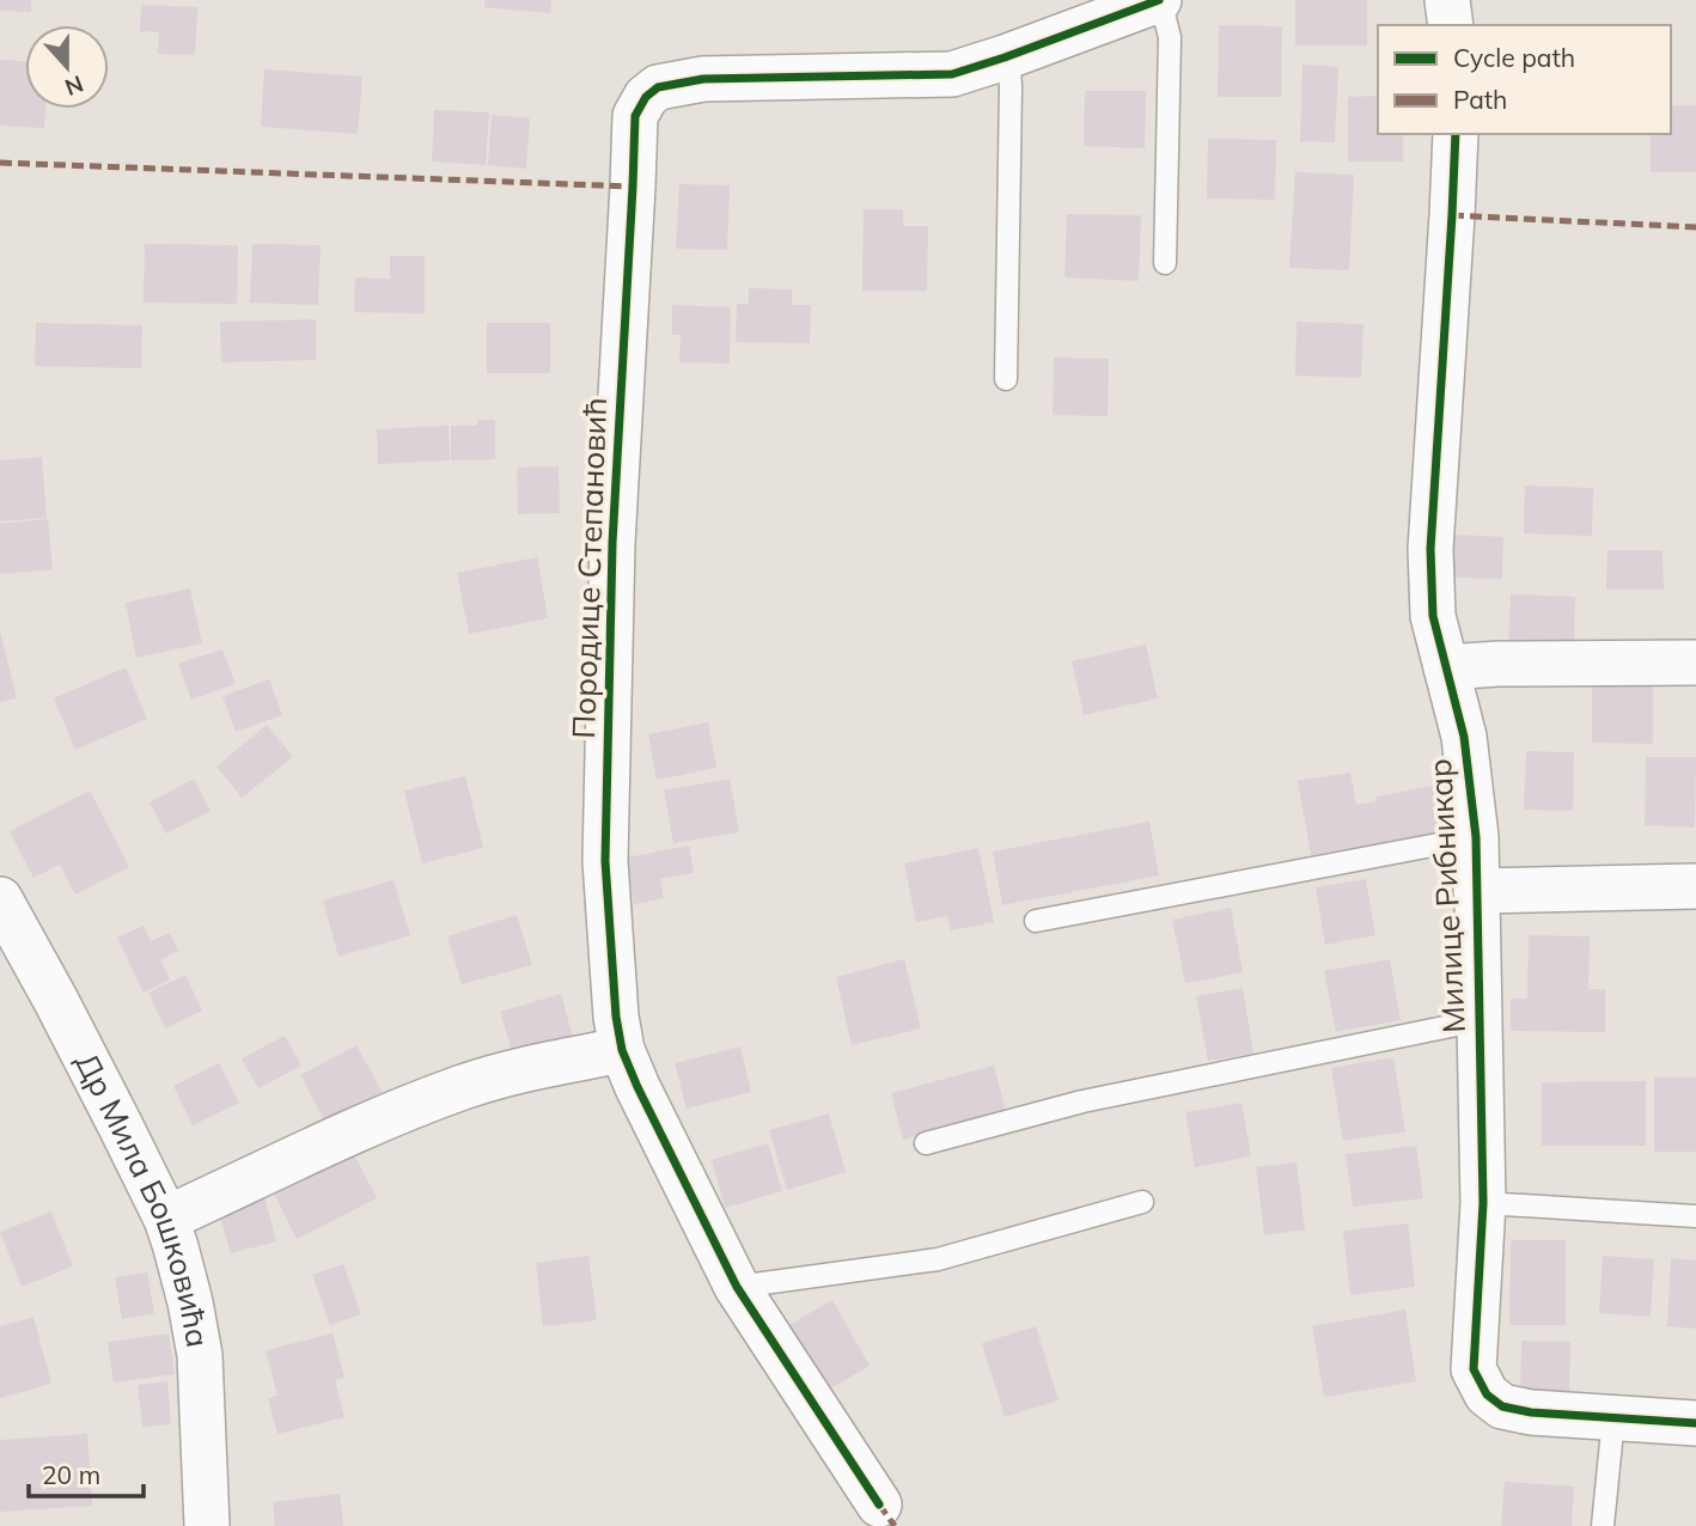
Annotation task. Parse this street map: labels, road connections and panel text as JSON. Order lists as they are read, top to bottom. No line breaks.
{"streets":{"street":["Породице Степановић","Милице Рибникар","Др Мила Бошковића"]},"legend":["Cycle path","Path"],"scale_bar":"20 m","north":"bottom"}
